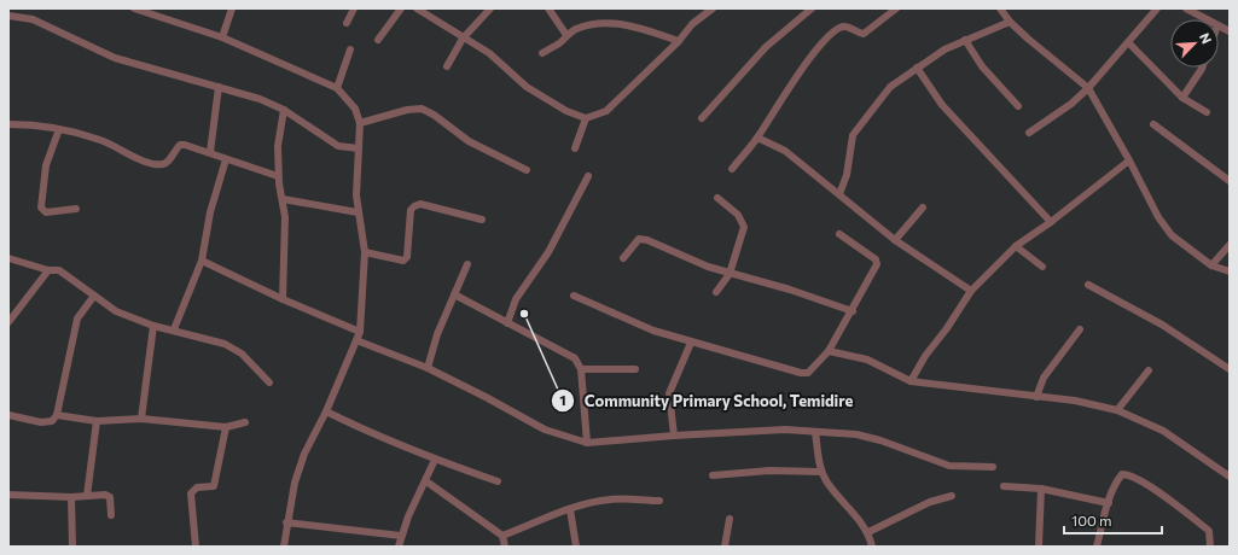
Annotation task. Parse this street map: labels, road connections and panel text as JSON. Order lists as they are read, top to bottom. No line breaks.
{"places":["Community Primary School, Temidire"],"scale_bar":"100 m","north":"top right"}
